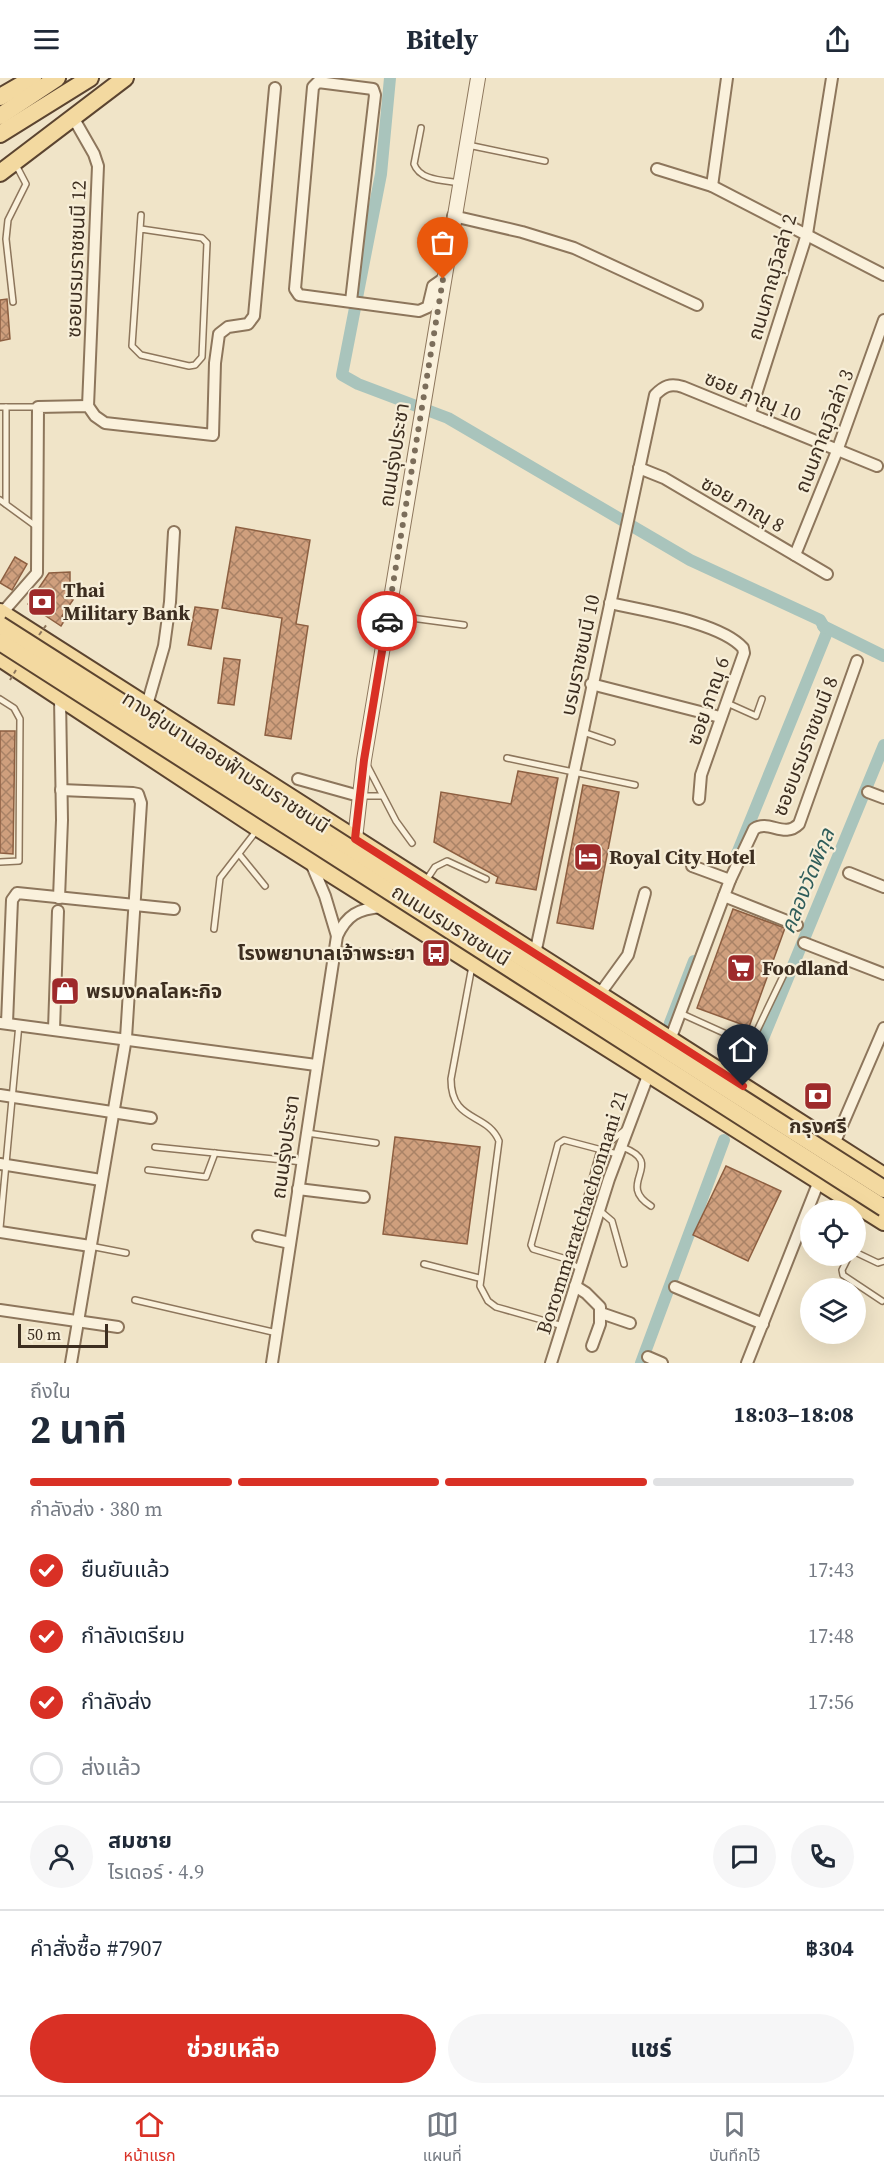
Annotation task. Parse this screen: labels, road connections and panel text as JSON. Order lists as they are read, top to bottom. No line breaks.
{"streets":{"main road":["ทางคู่ขนานลอยฟ้าบรมราชชนนี","ถนนบรมราชชนนี"],"street":["ซอยบรมราชชนนี 12","ถนนภาณุวิลล่า 2","ซอย ภาณุ 10","ถนนภาณุวิลล่า 3","ถนนรุ่งประชา","ซอย ภาณุ 8","บรมราชชนนี 10","ซอย ภาณุ 6","ซอยบรมราชชนนี 8","Borommaratchachonnani 21"]},"crossings":[["ถนนภาณุวิลล่า 2","ซอย ภาณุ 10"],["ซอย ภาณุ 10","ถนนภาณุวิลล่า 3"],["ซอย ภาณุ 10","บรมราชชนนี 10"],["ถนนภาณุวิลล่า 3","ซอย ภาณุ 8"],["ถนนรุ่งประชา","ถนนบรมราชชนนี"],["ซอย ภาณุ 8","บรมราชชนนี 10"],["บรมราชชนนี 10","ซอย ภาณุ 6"],["บรมราชชนนี 10","ถนนบรมราชชนนี"],["ซอยบรมราชชนนี 8","ถนนบรมราชชนนี"],["ทางคู่ขนานลอยฟ้าบรมราชชนนี","ถนนบรมราชชนนี"],["ถนนบรมราชชนนี","Borommaratchachonnani 21"]],"water":["คลองวัดพิกุล"],"places":{"bank":["Thai Military Bank","กรุงศรี"],"hotel":["Royal City Hotel"],"bus stop":["โรงพยาบาลเจ้าพระยา"],"supermarket":["Foodland"],"shop":["พรมงคลโลหะกิจ"]},"scale_bar":"50 m","page":{"header":"Bitely","scale":"50 m","heading":["2 นาที","ถึงใน","18:03–18:08"],"panel":["สมชาย","ไรเดอร์ · 4.9","คำสั่งซื้อ #7907","฿304"],"bar":"กำลังส่ง · 380 m","list":[["ยืนยันแล้ว","17:43"],["กำลังเตรียม","17:48"],["กำลังส่ง","17:56"],"ส่งแล้ว"],"buttons":["ช่วยเหลือ","แชร์"],"tabs":["หน้าแรก","แผนที่","บันทึกไว้"]}}
